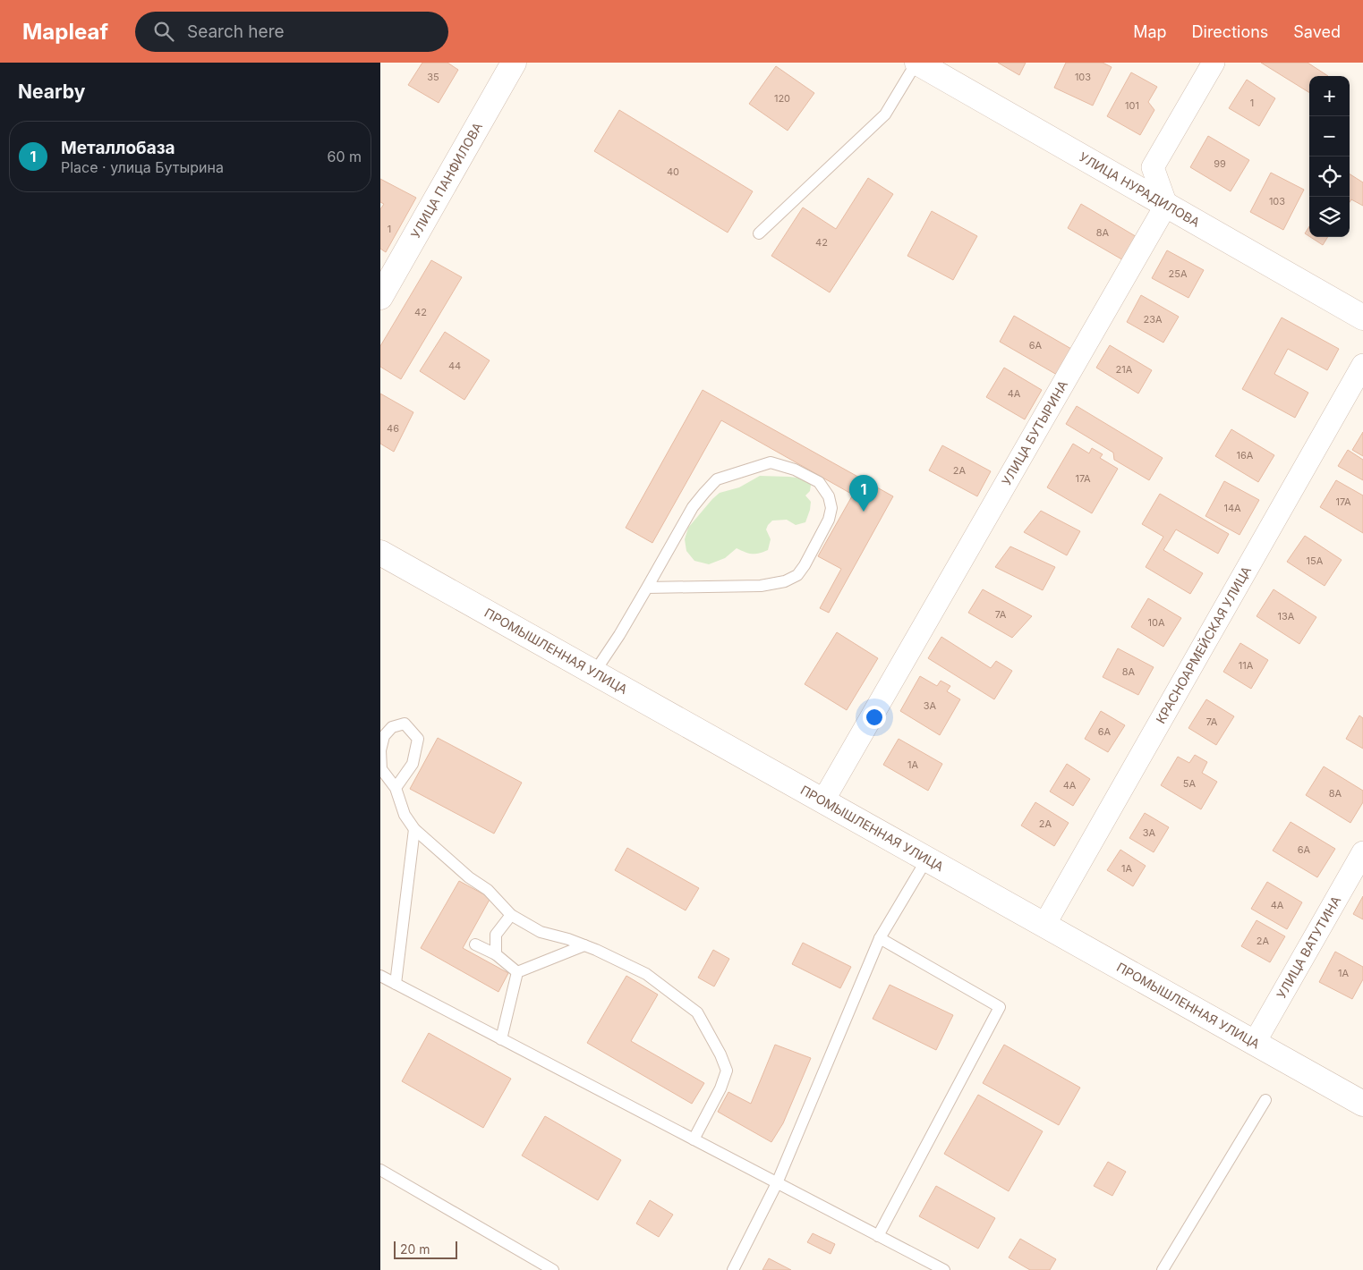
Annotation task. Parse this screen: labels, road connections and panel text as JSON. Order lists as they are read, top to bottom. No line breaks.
{"streets":{"street":["УЛИЦА ПАНФИЛОВА","УЛИЦА НУРАДИЛОВА","УЛИЦА БУТЫРИНА","КРАСНОАРМЕЙСКАЯ УЛИЦА","ПРОМЫШЛЕННАЯ УЛИЦА","УЛИЦА ВАТУТИНА"]},"crossings":[["УЛИЦА НУРАДИЛОВА","УЛИЦА БУТЫРИНА"],["УЛИЦА БУТЫРИНА","ПРОМЫШЛЕННАЯ УЛИЦА"],["КРАСНОАРМЕЙСКАЯ УЛИЦА","ПРОМЫШЛЕННАЯ УЛИЦА"],["ПРОМЫШЛЕННАЯ УЛИЦА","УЛИЦА ВАТУТИНА"]],"house_numbers":["35","103","120","1","101","99","40","103","1","8А","42","25А","42","23А","6А","44","21А","4А","46","16А","2А","17А","17А","14А","15А","7А","13А","10А","11А","8А","3А","7А","6А","1А","5А","4А","8А","2А","3А","6А","1А","4А","2А","1А"],"scale_bar":"20 m","page":{"header":"Mapleaf","search":"Search here","nav":["Map","Directions","Saved"],"heading":"Nearby","map_buttons":["+","−"],"list":[{"mark":"1","name":"Металлобаза","note":"Place · улица Бутырина","value":"60 m"}],"pins":"1","scale":"20 m"}}
